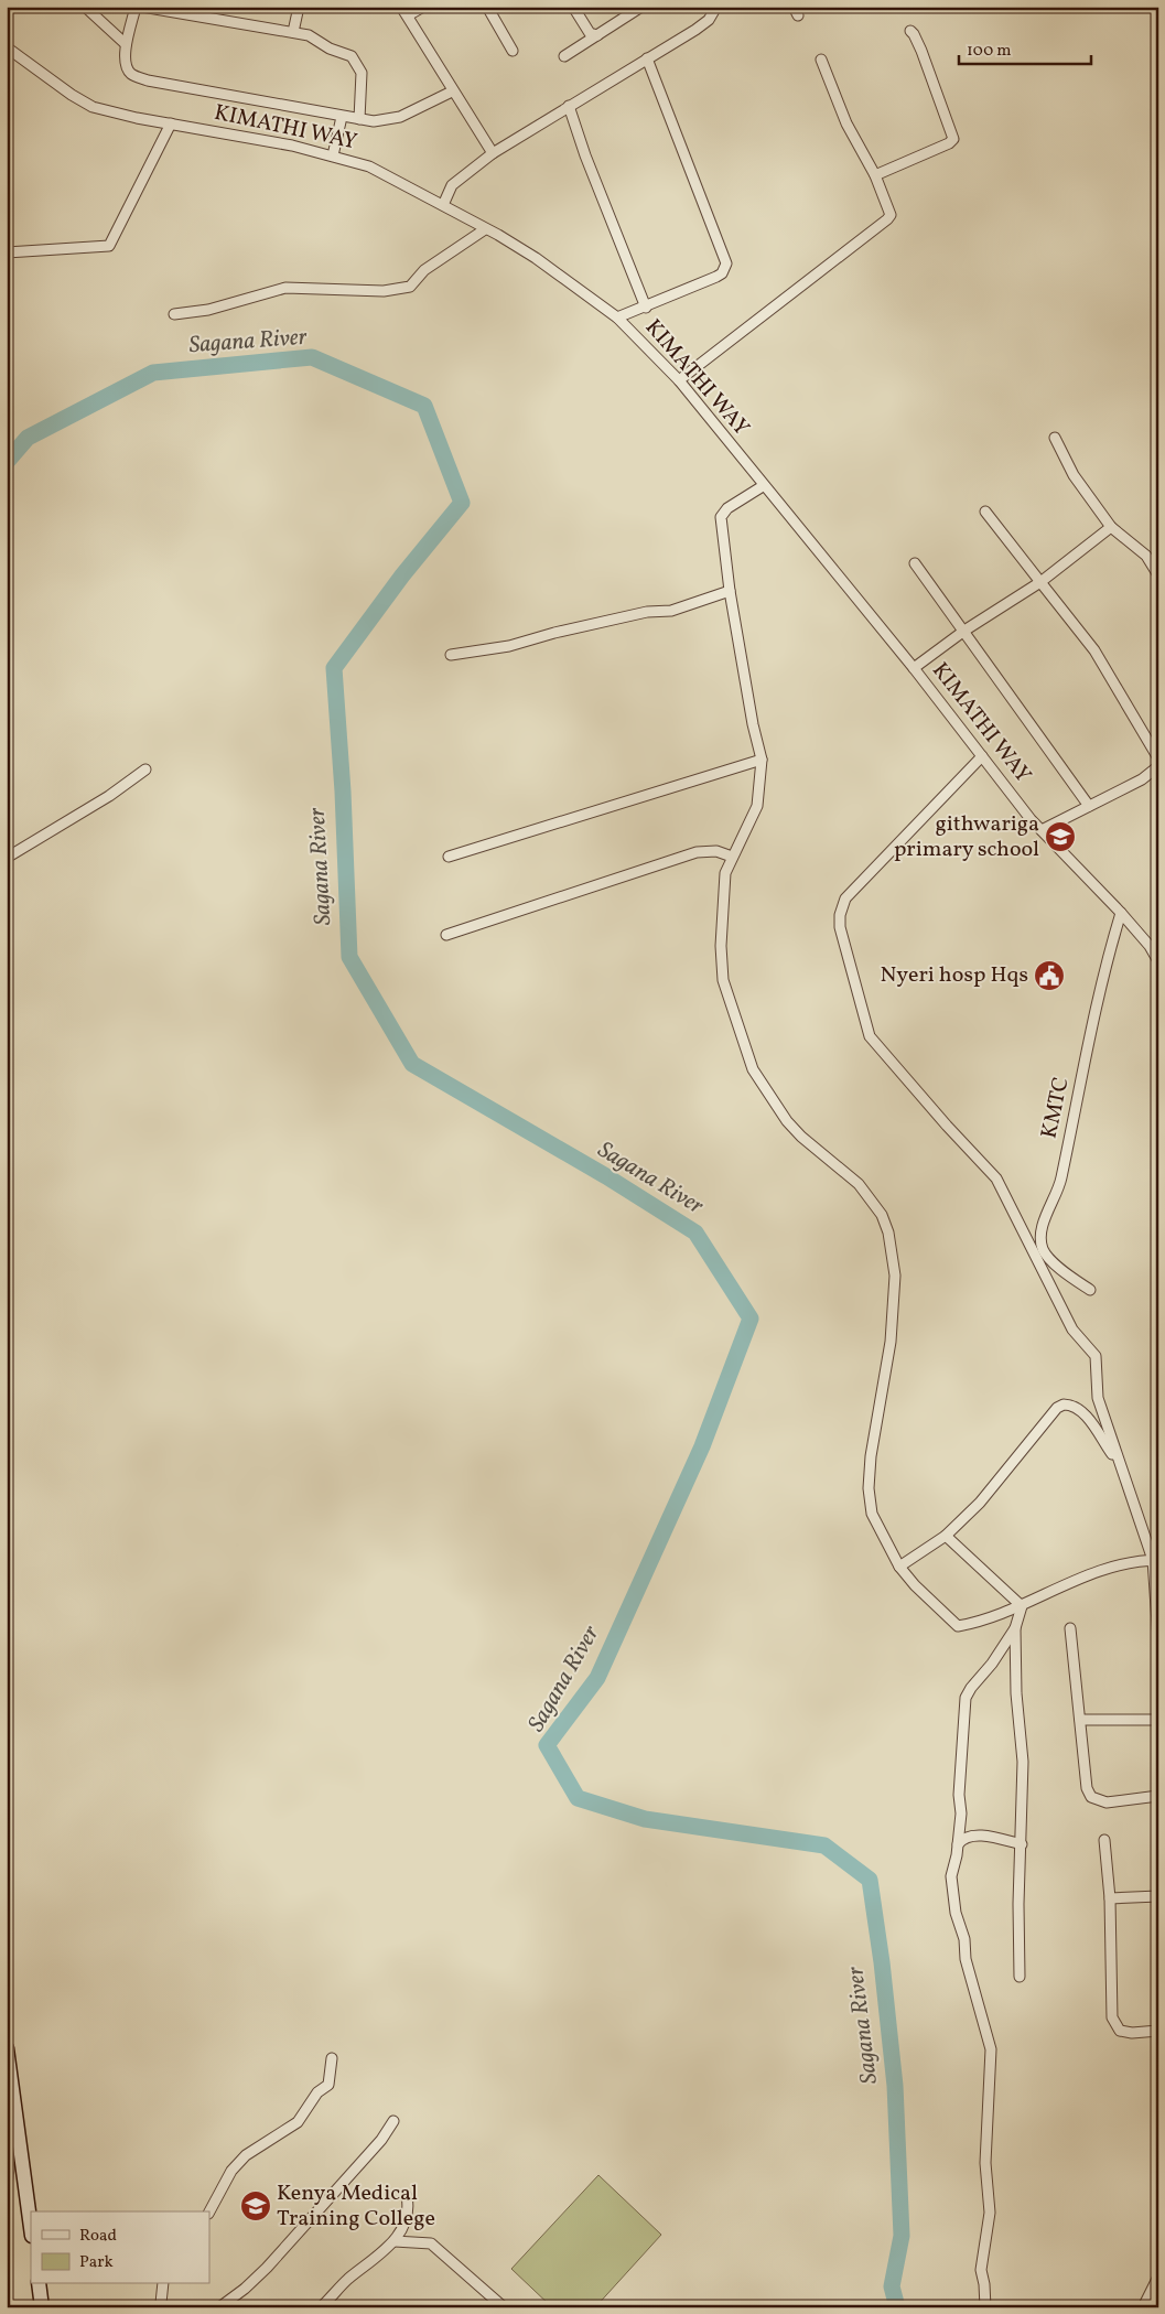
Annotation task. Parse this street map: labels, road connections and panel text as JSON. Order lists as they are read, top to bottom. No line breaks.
{"streets":{"street":["KIMATHI WAY","KMTC"]},"crossings":[["KIMATHI WAY","KMTC"]],"water":["Sagana River"],"places":{"school or university":["githwariga primary school","Kenya Medical Training College"],"public building":["Nyeri hosp Hqs"]},"legend":["Road","Park"],"scale_bar":"100 m"}
